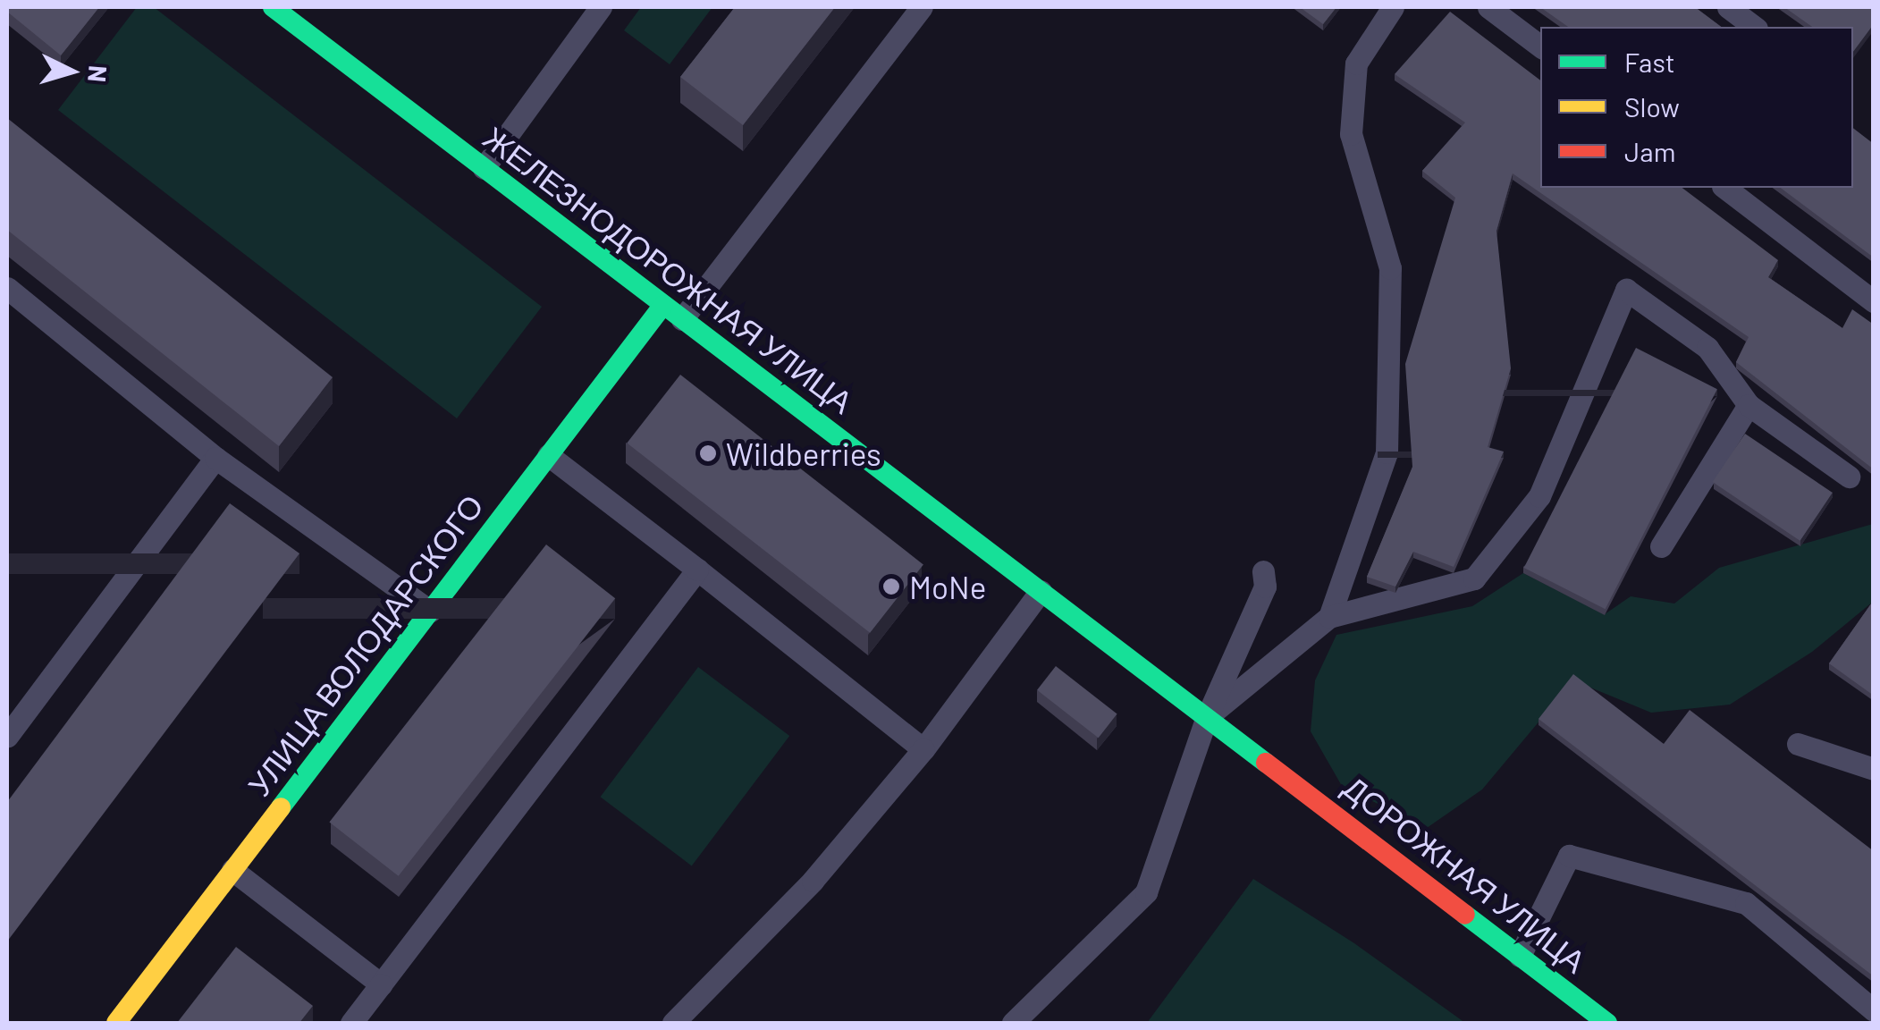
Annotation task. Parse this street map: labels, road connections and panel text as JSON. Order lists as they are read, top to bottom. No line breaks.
{"streets":{"main road":["ЖЕЛЕЗНОДОРОЖНАЯ УЛИЦА","УЛИЦА ВОЛОДАРСКОГО","ДОРОЖНАЯ УЛИЦА"]},"crossings":[["ЖЕЛЕЗНОДОРОЖНАЯ УЛИЦА","УЛИЦА ВОЛОДАРСКОГО"],["ЖЕЛЕЗНОДОРОЖНАЯ УЛИЦА","ДОРОЖНАЯ УЛИЦА"]],"places":["Wildberries","MoNe"],"legend":["Fast","Slow","Jam"],"north":"right"}
